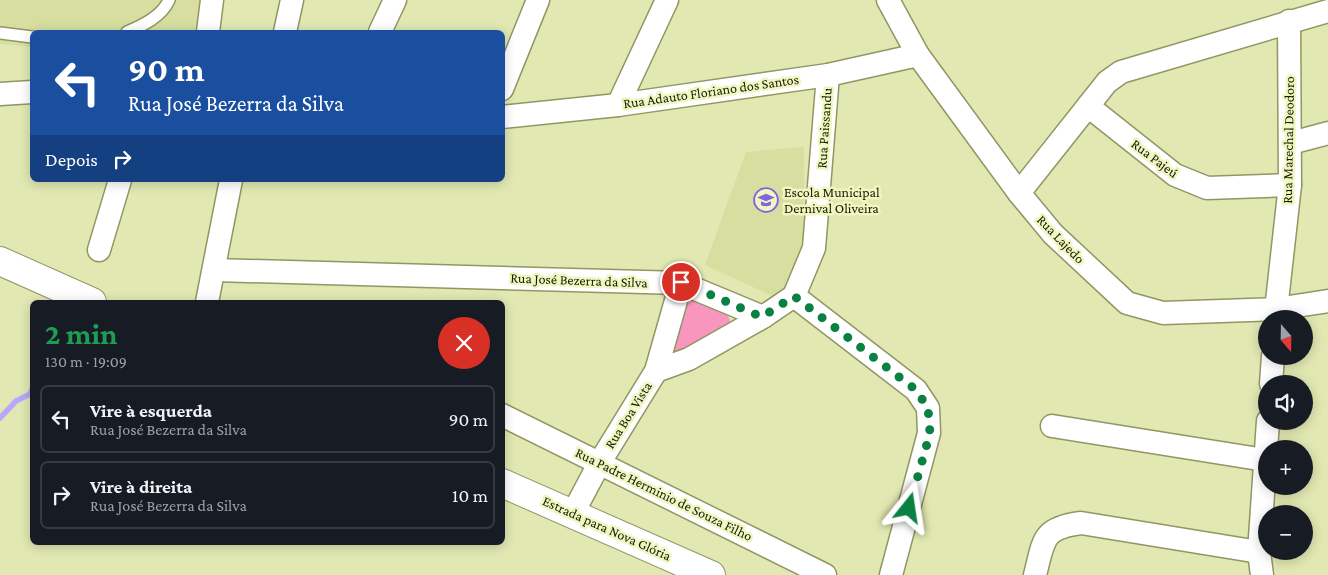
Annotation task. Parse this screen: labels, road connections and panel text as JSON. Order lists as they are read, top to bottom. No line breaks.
{"streets":{"main road":["Estrada para Nova Glória"],"street":["Rua Adauto Floriano dos Santos","Rua Paissandu","Rua Marechal Deodoro","Rua Pajeú","Rua Lajedo","Rua José Bezerra da Silva","Rua Boa Vista","Rua Padre Herminio de Souza Filho"]},"crossings":[["Rua Adauto Floriano dos Santos","Rua Paissandu"],["Rua Adauto Floriano dos Santos","Rua Lajedo"],["Rua Marechal Deodoro","Rua Pajeú"],["Rua José Bezerra da Silva","Rua Boa Vista"],["Rua Boa Vista","Rua Padre Herminio de Souza Filho"],["Rua Boa Vista","Estrada para Nova Glória"]],"places":{"school or university":["Escola Municipal Dernival Oliveira"]},"north":"bottom","page":{"turn":["90 m","Rua José Bezerra da Silva"],"then":"Depois","heading":["2 min","130 m · 19:09"],"map_buttons":["+","−"],"list":[{"name":"Vire à esquerda","note":"Rua José Bezerra da Silva","value":"90 m"},{"name":"Vire à direita","note":"Rua José Bezerra da Silva","value":"10 m"}]}}
